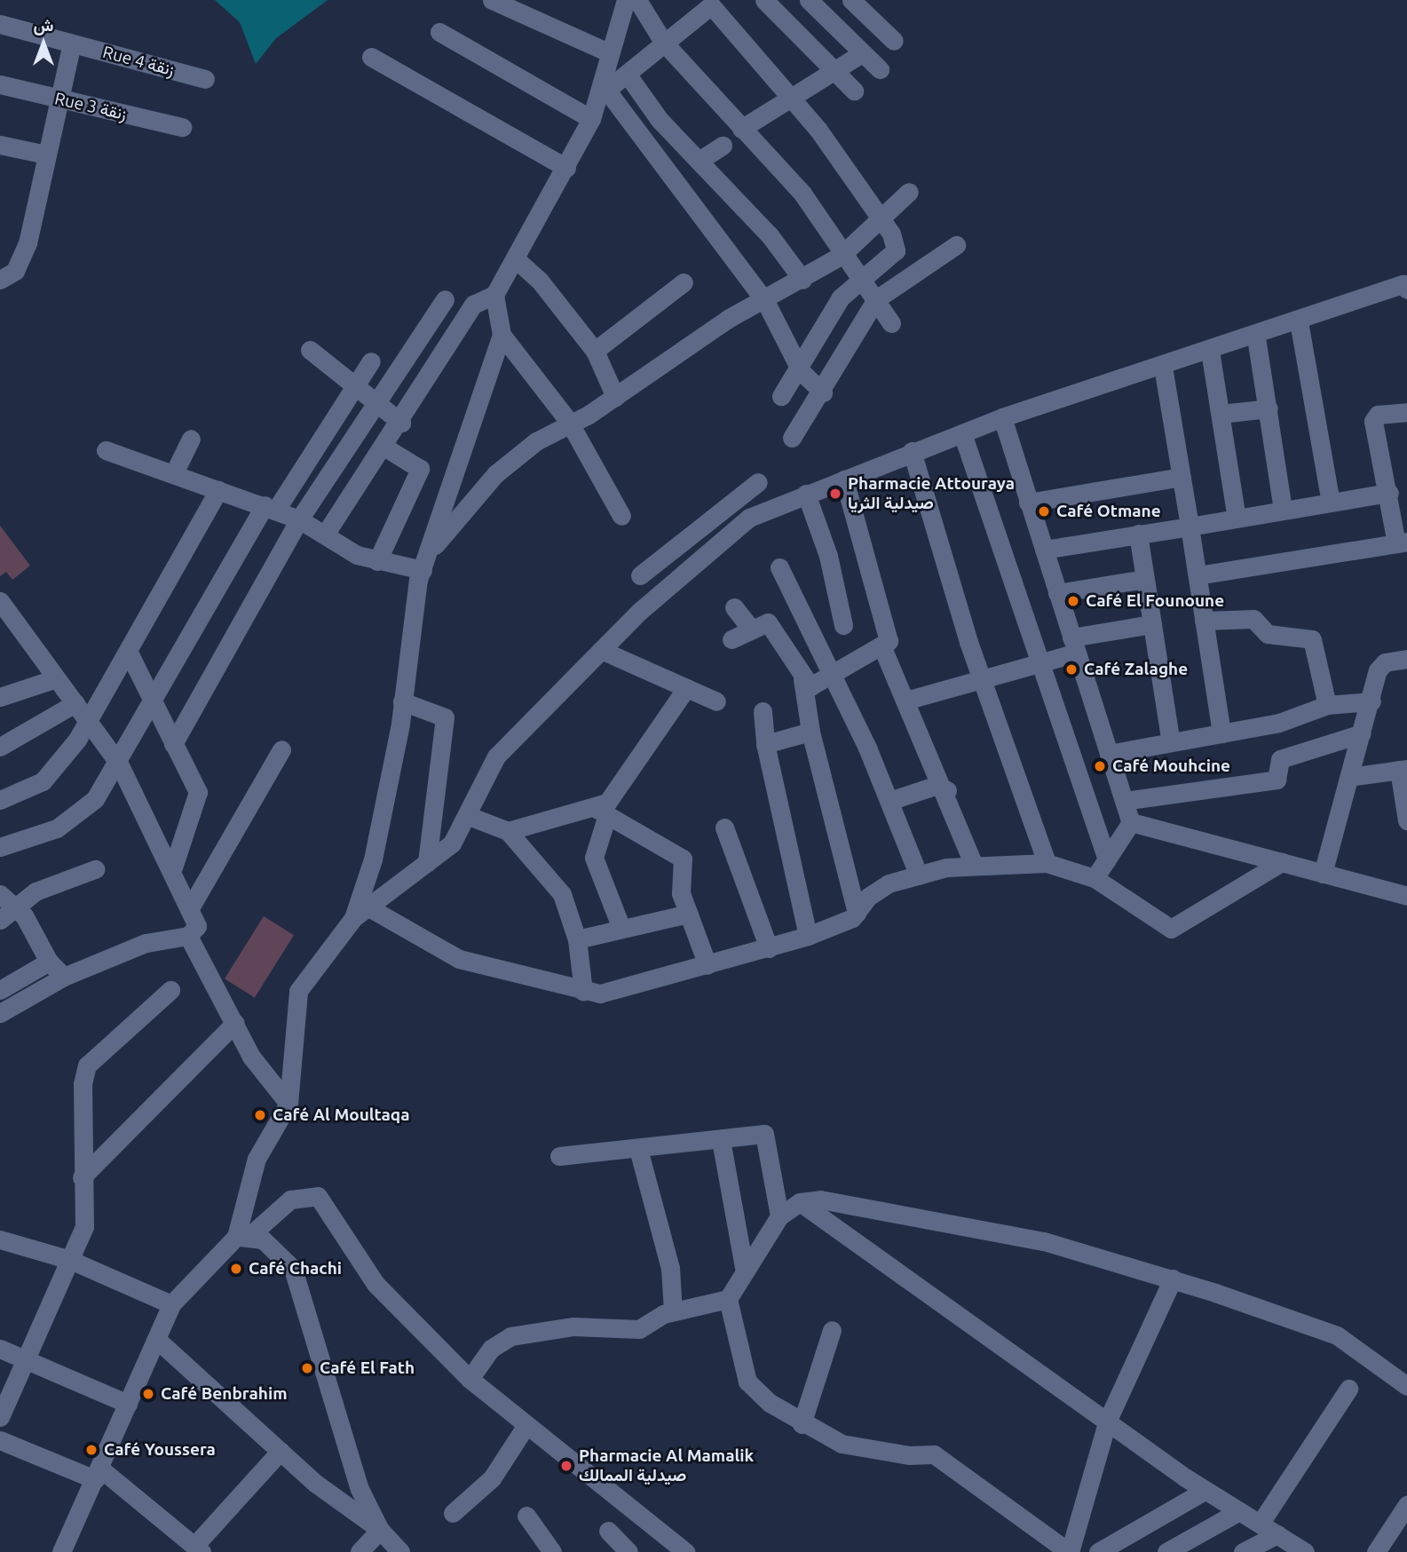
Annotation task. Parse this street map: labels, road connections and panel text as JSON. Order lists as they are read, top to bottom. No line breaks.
{"streets":{"street":["Rue 4 زنقة","Rue 3 زنقة"]},"places":["Pharmacie Attouraya صيدلية الثريا","Café Otmane","Café El Founoune","Café Zalaghe","Café Mouhcine","Café Al Moultaqa","Café Chachi","Café El Fath","Café Benbrahim","Café Youssera","Pharmacie Al Mamalik صيدلية الممالك"],"north":"top"}
